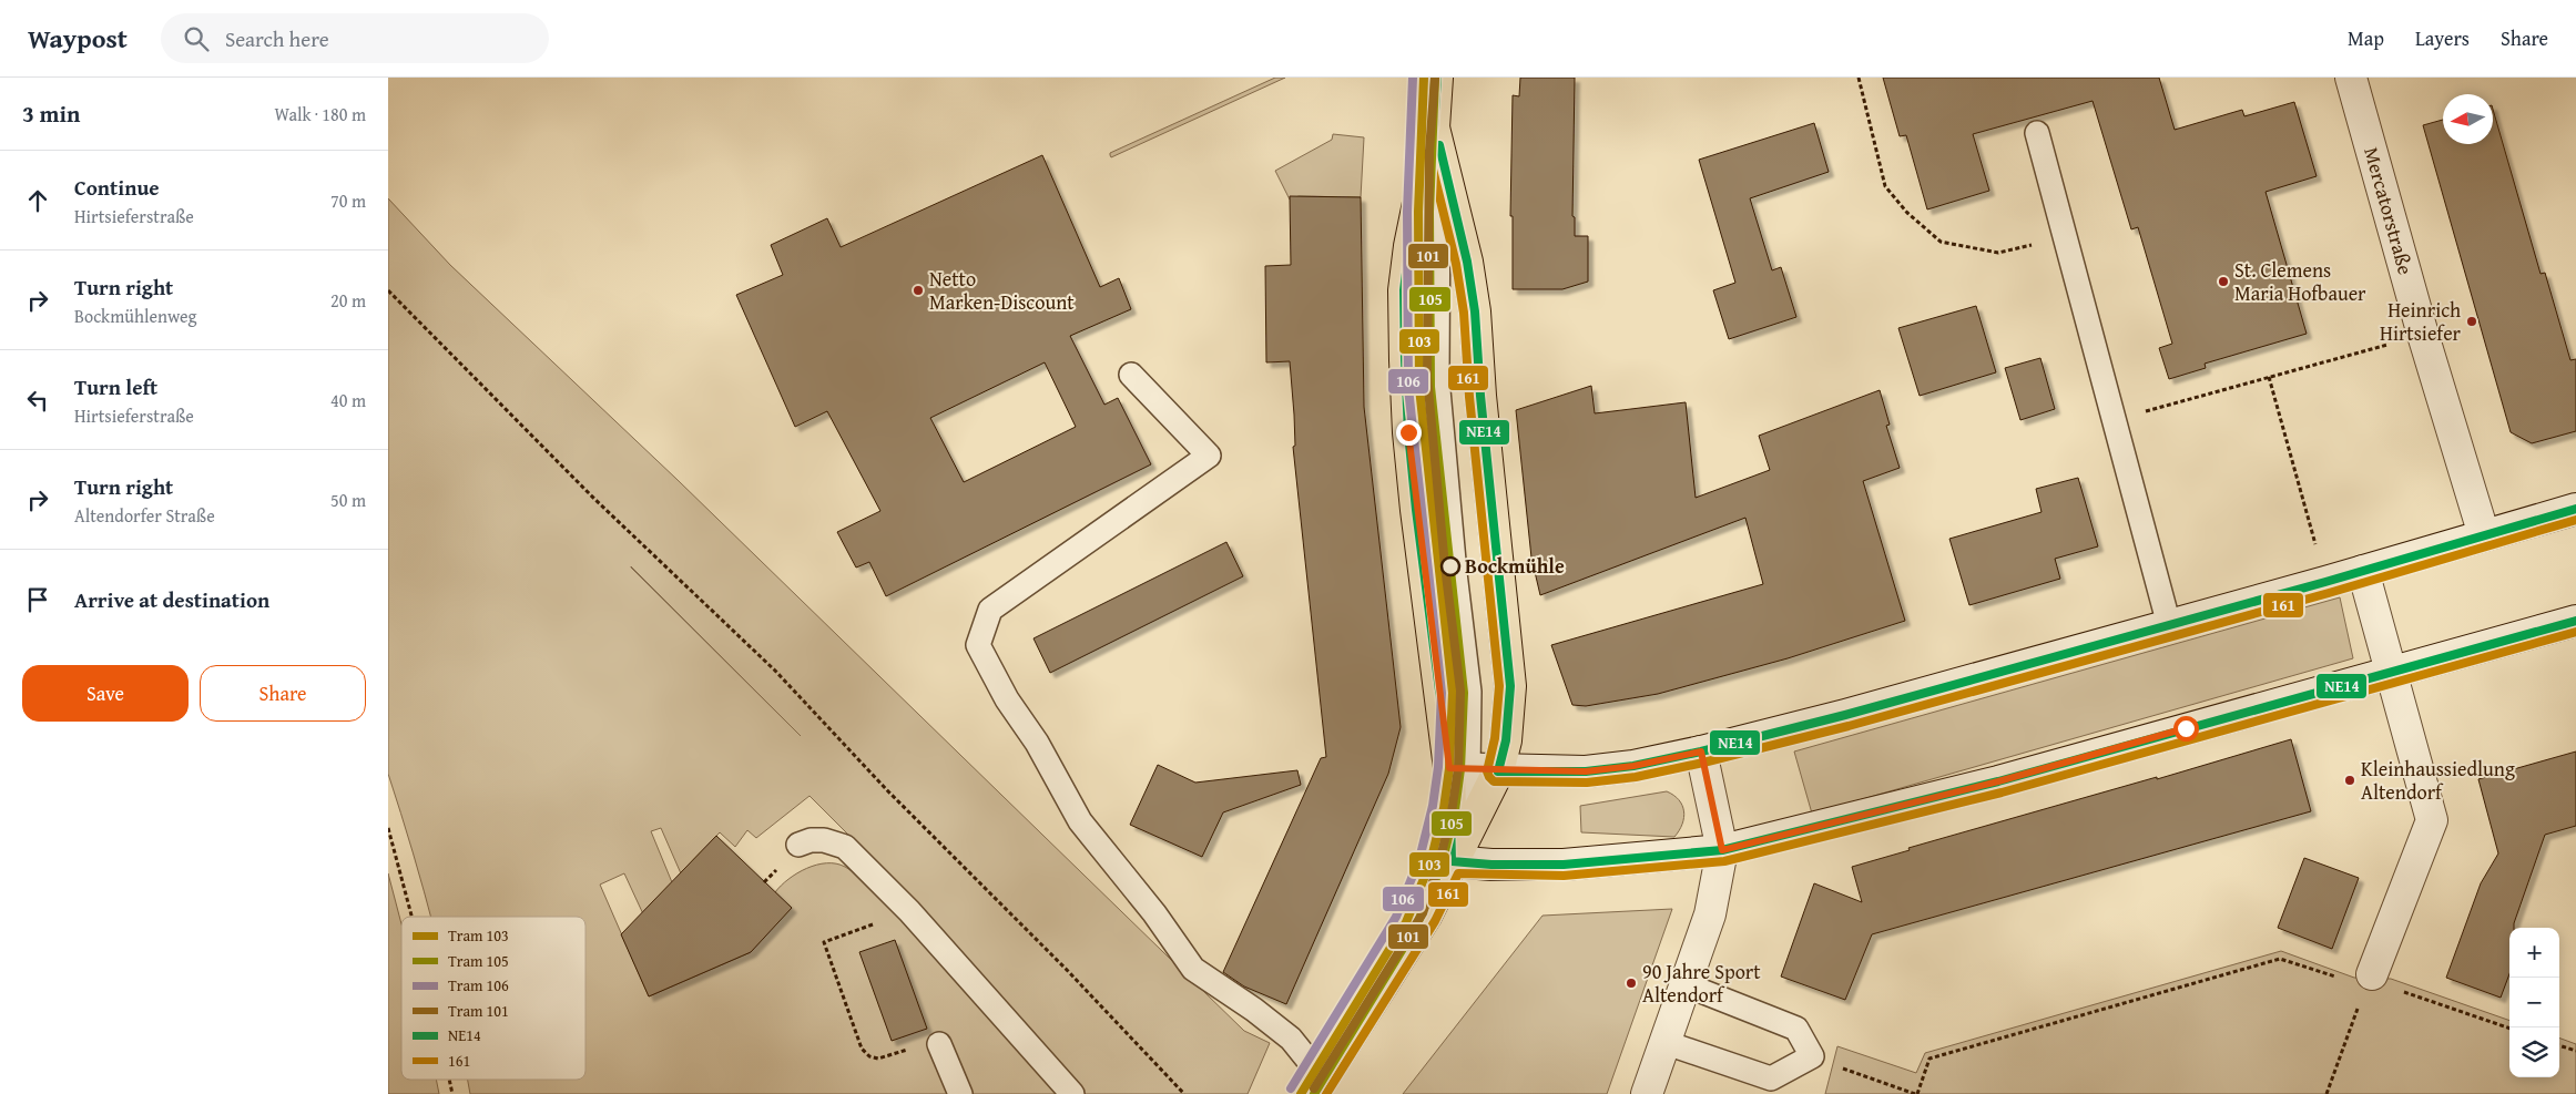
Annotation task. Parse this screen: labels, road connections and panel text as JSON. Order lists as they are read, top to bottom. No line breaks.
{"streets":{"main road":["Mercatorstraße"]},"places":["St. Clemens Maria Hofbauer","Netto Marken-Discount","Heinrich Hirtsiefer","Bockmühle","Kleinhaussiedlung Altendorf","90 Jahre Sport Altendorf"],"lines":["tram line 103","tram line 105","tram line 106","tram line 101","transit line NE14","transit line 161"],"legend":["Tram 103","Tram 105","Tram 106","Tram 101","NE14","161"],"north":"left","page":{"header":"Waypost","search":"Search here","nav":["Map","Layers","Share"],"heading":["3 min","Walk · 180 m"],"list":[["Continue","Hirtsieferstraße","70 m"],["Turn right","Bockmühlenweg","20 m"],["Turn left","Hirtsieferstraße","40 m"],["Turn right","Altendorfer Straße","50 m"],"Arrive at destination"],"buttons":["Save","Share"],"map_buttons":["+","−"]}}
